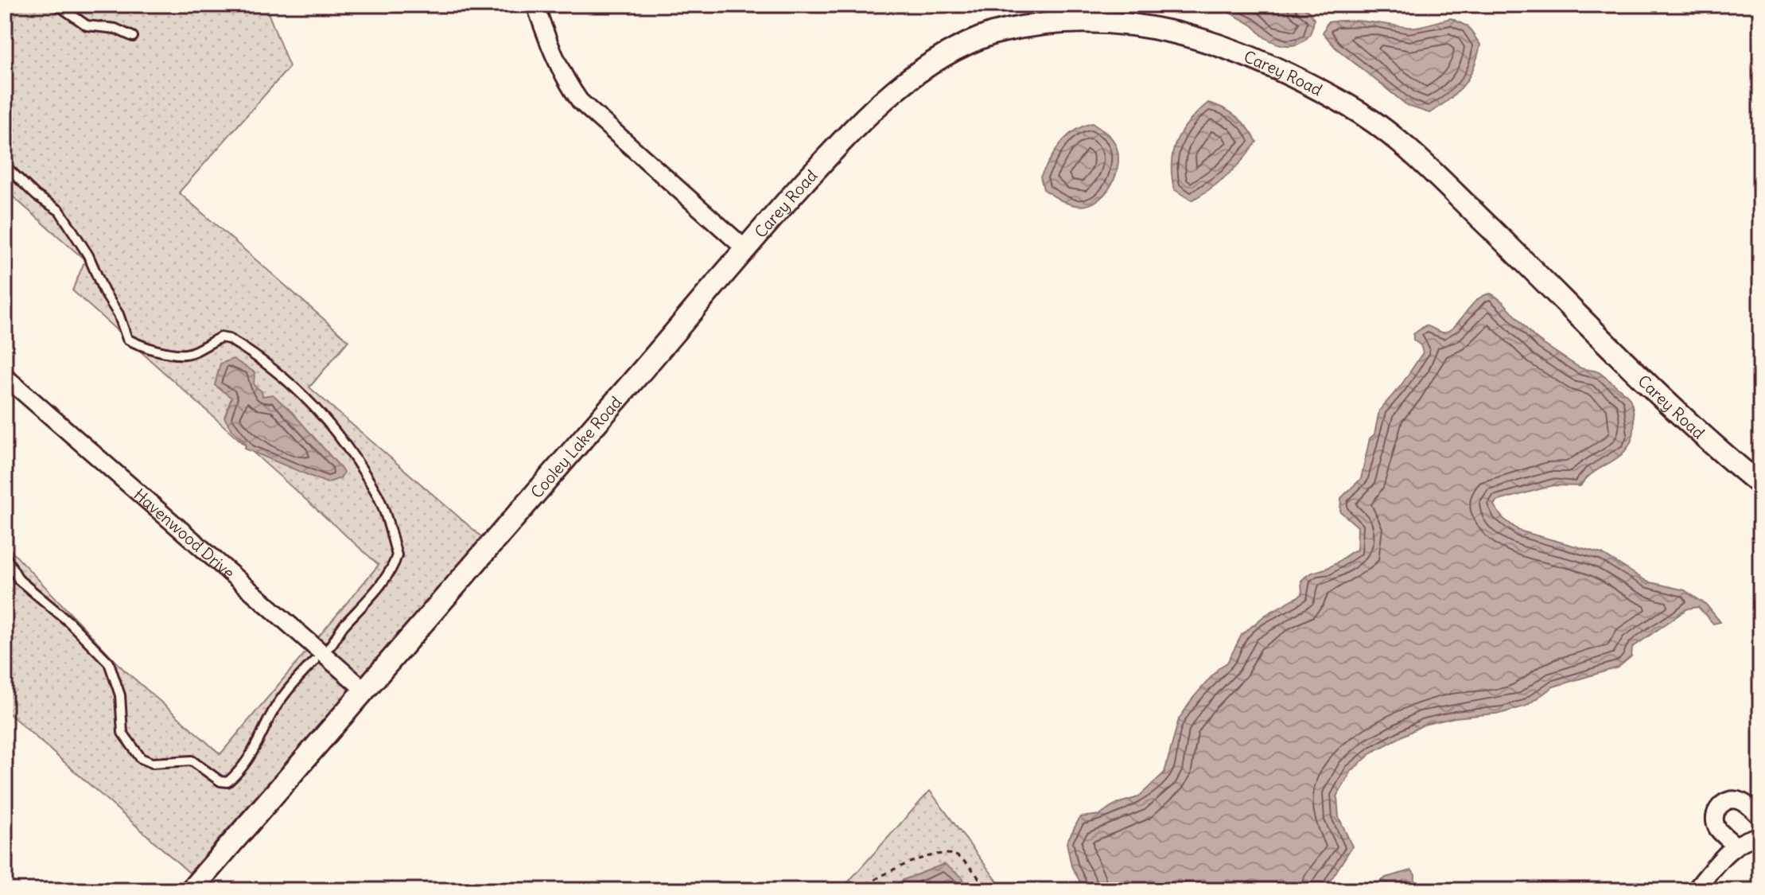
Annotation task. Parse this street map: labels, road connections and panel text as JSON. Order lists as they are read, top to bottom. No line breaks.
{"streets":{"street":["Carey Road","Cooley Lake Road","Havenwood Drive"]},"crossings":[["Carey Road","Cooley Lake Road"],["Cooley Lake Road","Havenwood Drive"]]}
